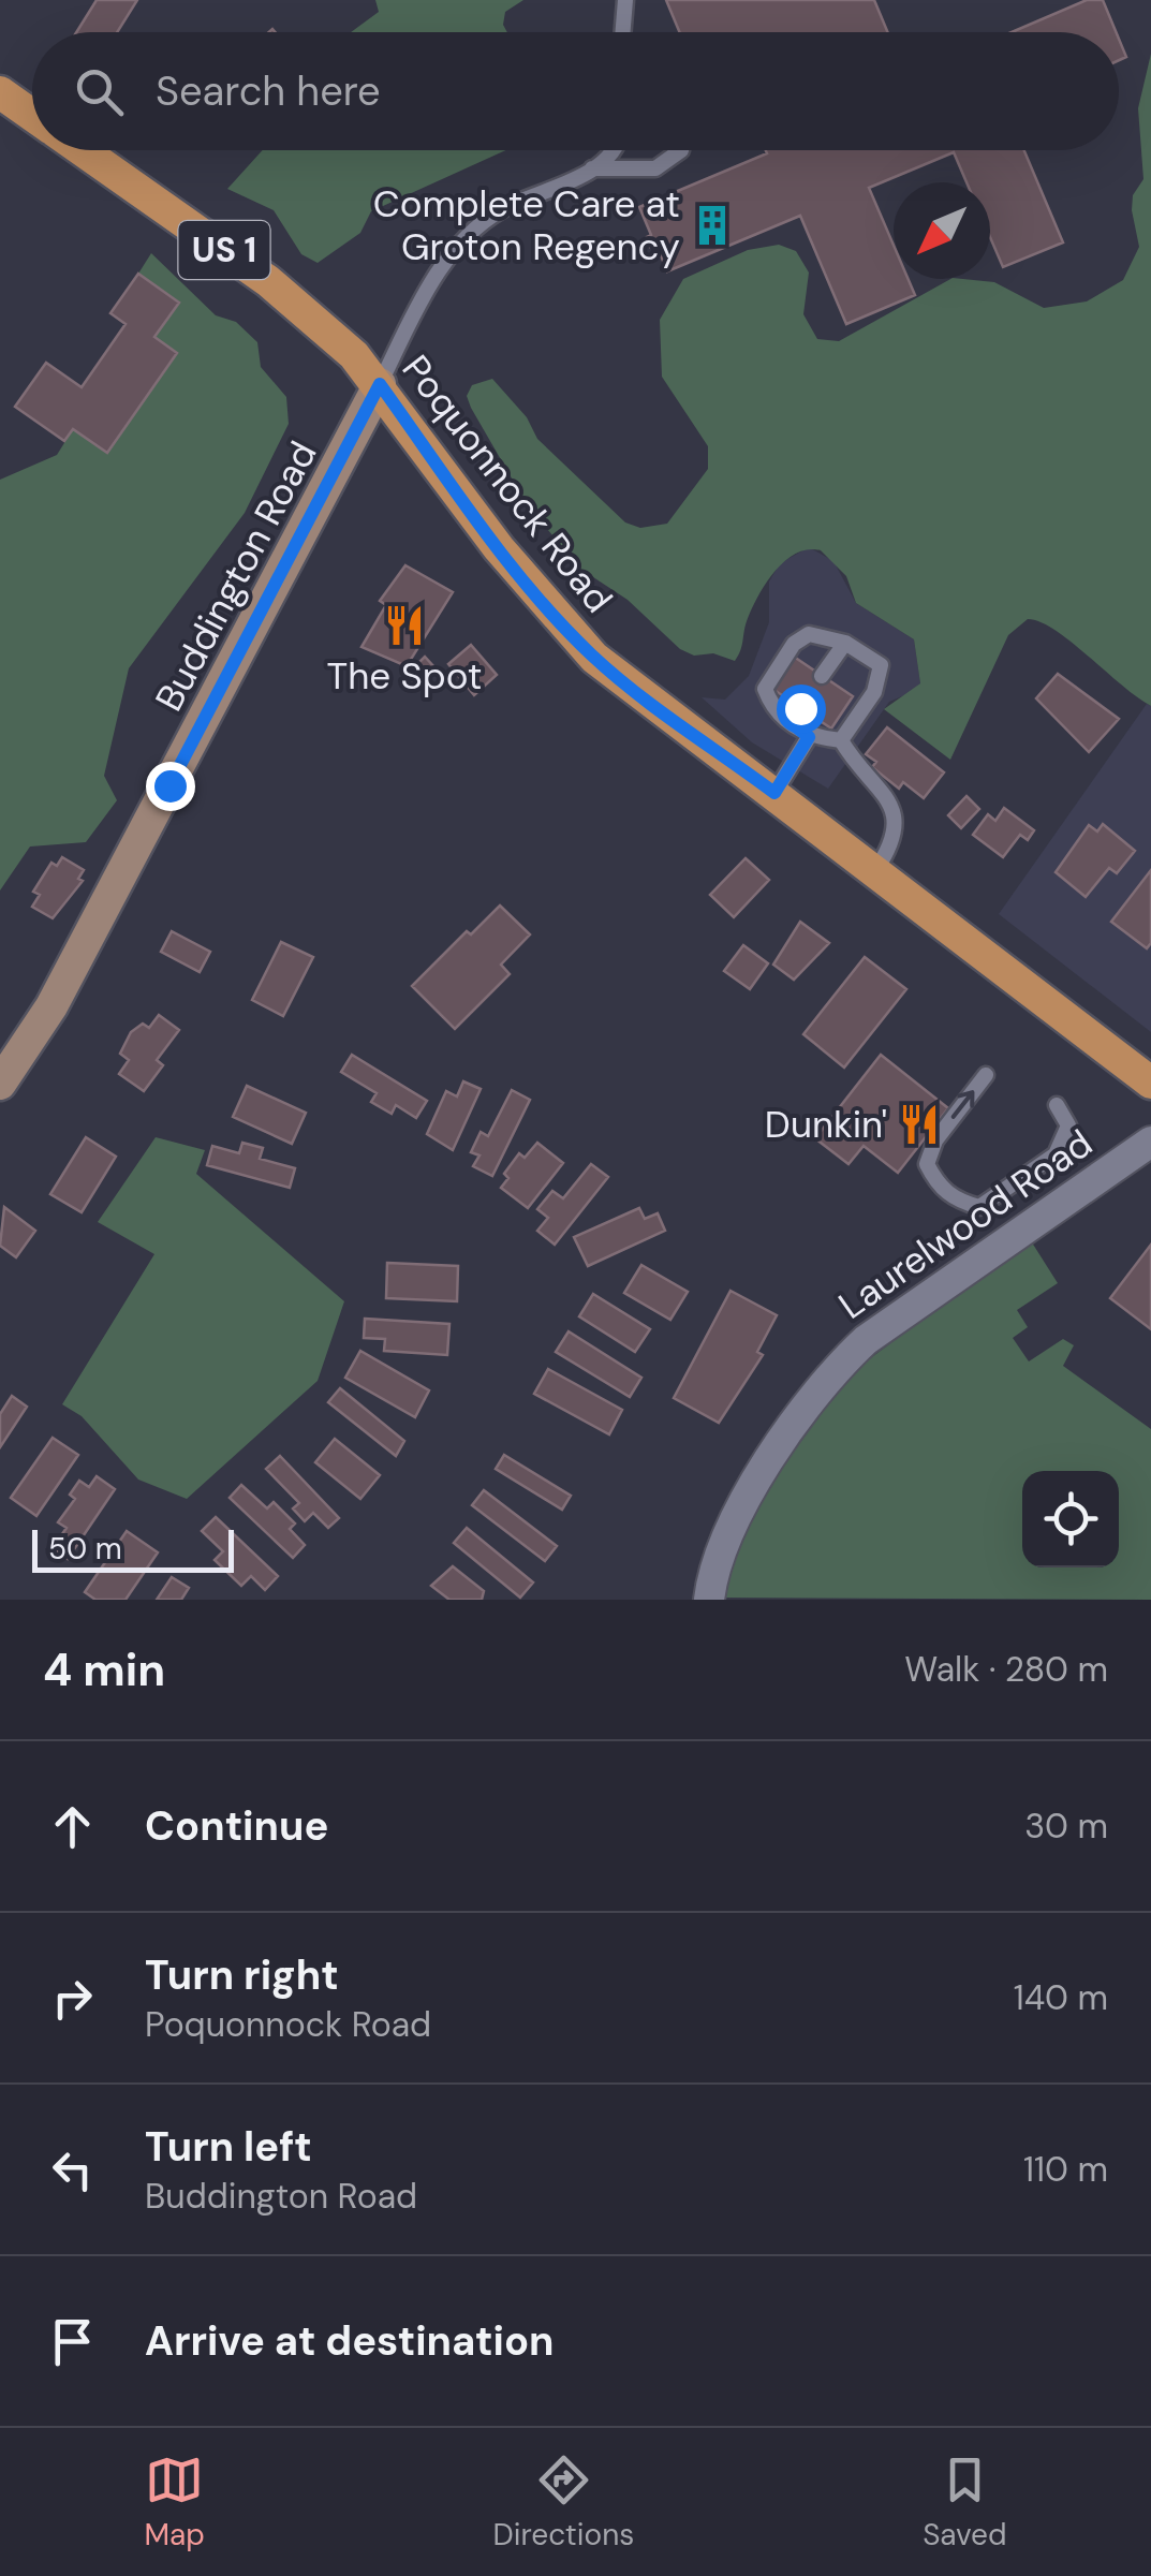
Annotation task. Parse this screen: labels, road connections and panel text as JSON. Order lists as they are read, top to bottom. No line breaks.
{"streets":{"main road":["US 1","Poquonnock Road"],"street":["Buddington Road","Laurelwood Road"]},"crossings":[["Poquonnock Road","Buddington Road"]],"places":{"building":["Complete Care at Groton Regency"],"restaurant":["The Spot","Dunkin'"]},"scale_bar":"50 m","north":"bottom left","page":{"search":"Search here","scale":"50 m","heading":["4 min","Walk · 280 m"],"list":[["Continue","30 m"],["Turn right","Poquonnock Road","140 m"],["Turn left","Buddington Road","110 m"],"Arrive at destination"],"nav":["Map","Directions","Saved"]}}
